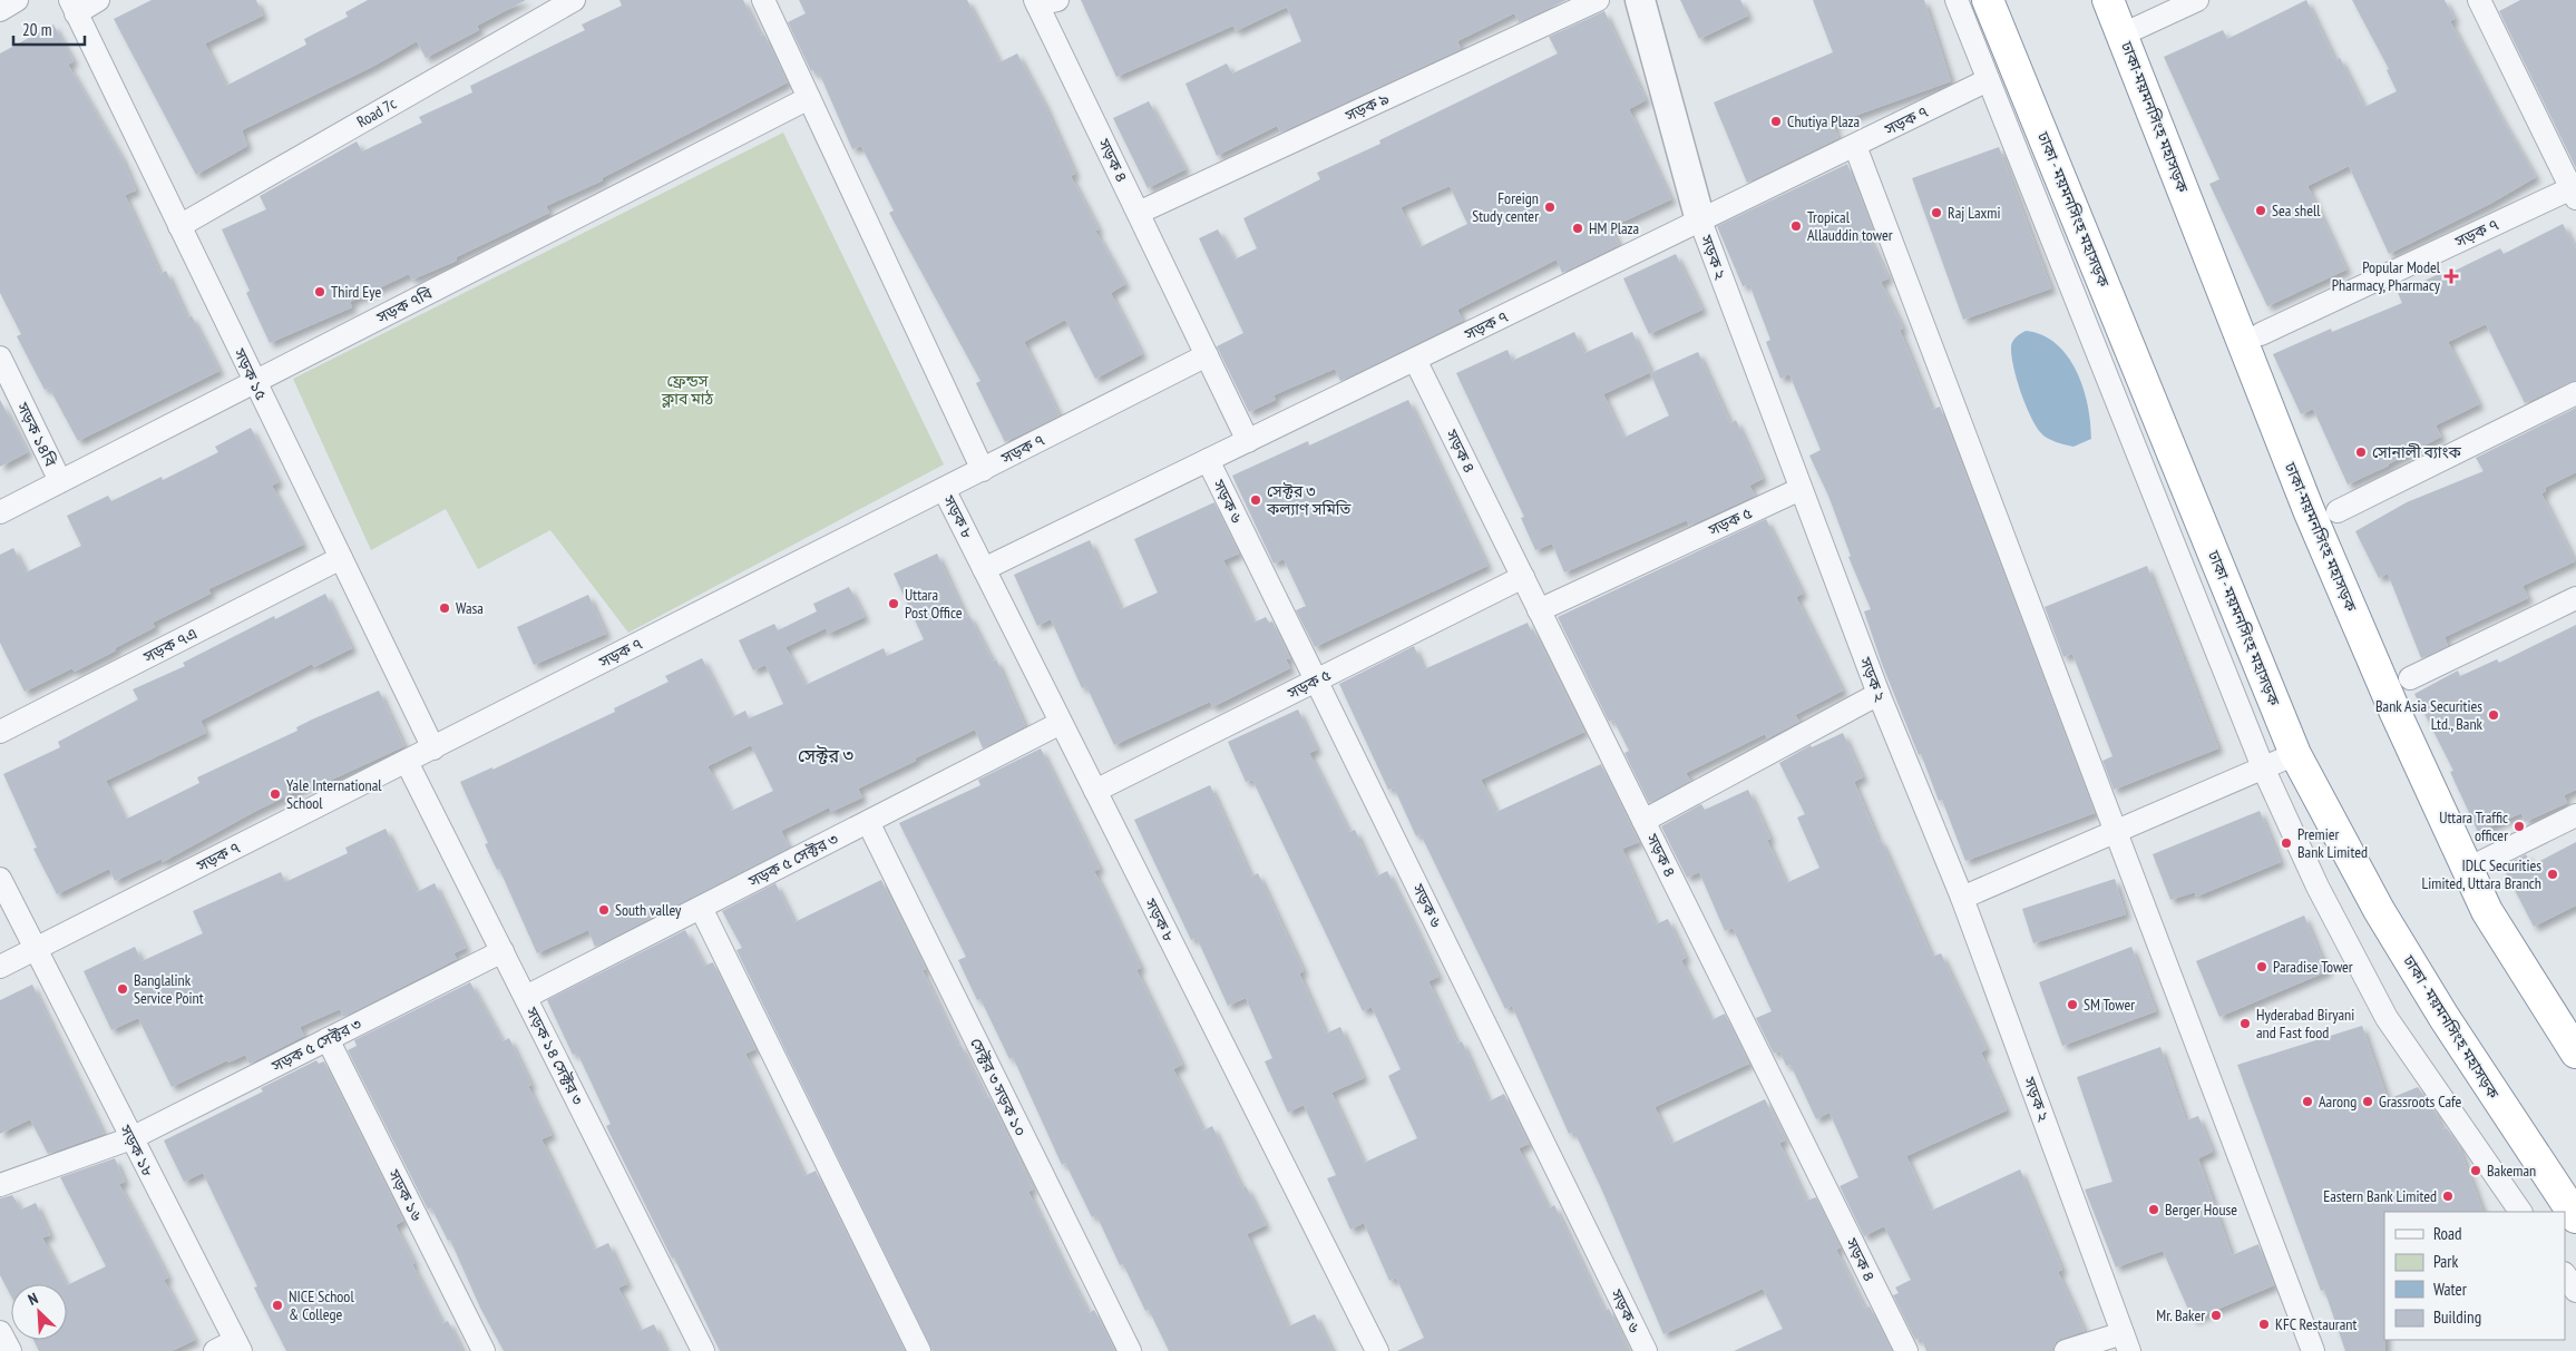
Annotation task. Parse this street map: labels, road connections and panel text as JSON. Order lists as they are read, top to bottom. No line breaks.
{"streets":{"highway":["ঢাকা-ময়মনসিংহ মহাসড়ক","ঢাকা - ময়মনসিংহ মহাসড়ক"],"street":["সড়ক ৯","Road 7c","সড়ক ৭","সড়ক ৪","সড়ক ২","সড়ক ৭বি","সড়ক ১৫","সড়ক ১৪বি","সড়ক ৬","সড়ক ৮","সড়ক ৫","সড়ক ৭এ","সড়ক ৫ সেক্টর ৩","সড়ক ১৪ সেক্টর ৩","সেক্টর ৩ সড়ক ১০","সড়ক ১৮","সড়ক ১৬"]},"crossings":[["সড়ক ৯","সড়ক ৪"],["Road 7c","সড়ক ১৫"],["সড়ক ৭","সড়ক ৪"],["সড়ক ৭","সড়ক ২"],["সড়ক ৭","সড়ক ১৫"],["সড়ক ৭","সড়ক ৬"],["সড়ক ৭","সড়ক ৮"],["সড়ক ৭","সড়ক ১৪ সেক্টর ৩"],["সড়ক ৭","সড়ক ১৮"],["সড়ক ৪","সড়ক ৫"],["সড়ক ২","সড়ক ৫"],["সড়ক ৭বি","সড়ক ১৫"],["সড়ক ৭বি","সড়ক ১৪বি"],["সড়ক ১৫","সড়ক ৭এ"],["সড়ক ৬","সড়ক ৫"],["সড়ক ৮","সড়ক ৫"],["সড়ক ৮","সড়ক ৫ সেক্টর ৩"],["সড়ক ৫ সেক্টর ৩","সড়ক ১৪ সেক্টর ৩"],["সড়ক ৫ সেক্টর ৩","সেক্টর ৩ সড়ক ১০"],["সড়ক ৫ সেক্টর ৩","সড়ক ১৮"],["সড়ক ৫ সেক্টর ৩","সড়ক ১৬"]],"districts":["সেক্টর ৩"],"parks":["ফ্রেন্ডস ক্লাব মাঠ"],"places":{"other":["Chutiya Plaza","Foreign Study center","Sea shell","Raj Laxmi","Tropical Allauddin tower","HM Plaza","Third Eye","সোনালী ব্যাংক","সেক্টর ৩ কল্যাণ সমিতি","Uttara Post Office","Wasa","Bank Asia Securities Ltd., Bank","Yale International School","Uttara Traffic officer","Premier Bank Limited","IDLC Securities Limited, Uttara Branch","South valley","Paradise Tower","Banglalink Service Point","SM Tower","Hyderabad Biryani and Fast food","Aarong","Grassroots Cafe","Bakeman","Eastern Bank Limited","Berger House","NICE School & College","Mr. Baker","KFC Restaurant"],"health":["Popular Model Pharmacy, Pharmacy"]},"legend":["Road","Park","Water","Building"],"scale_bar":"20 m","north":"top left"}
